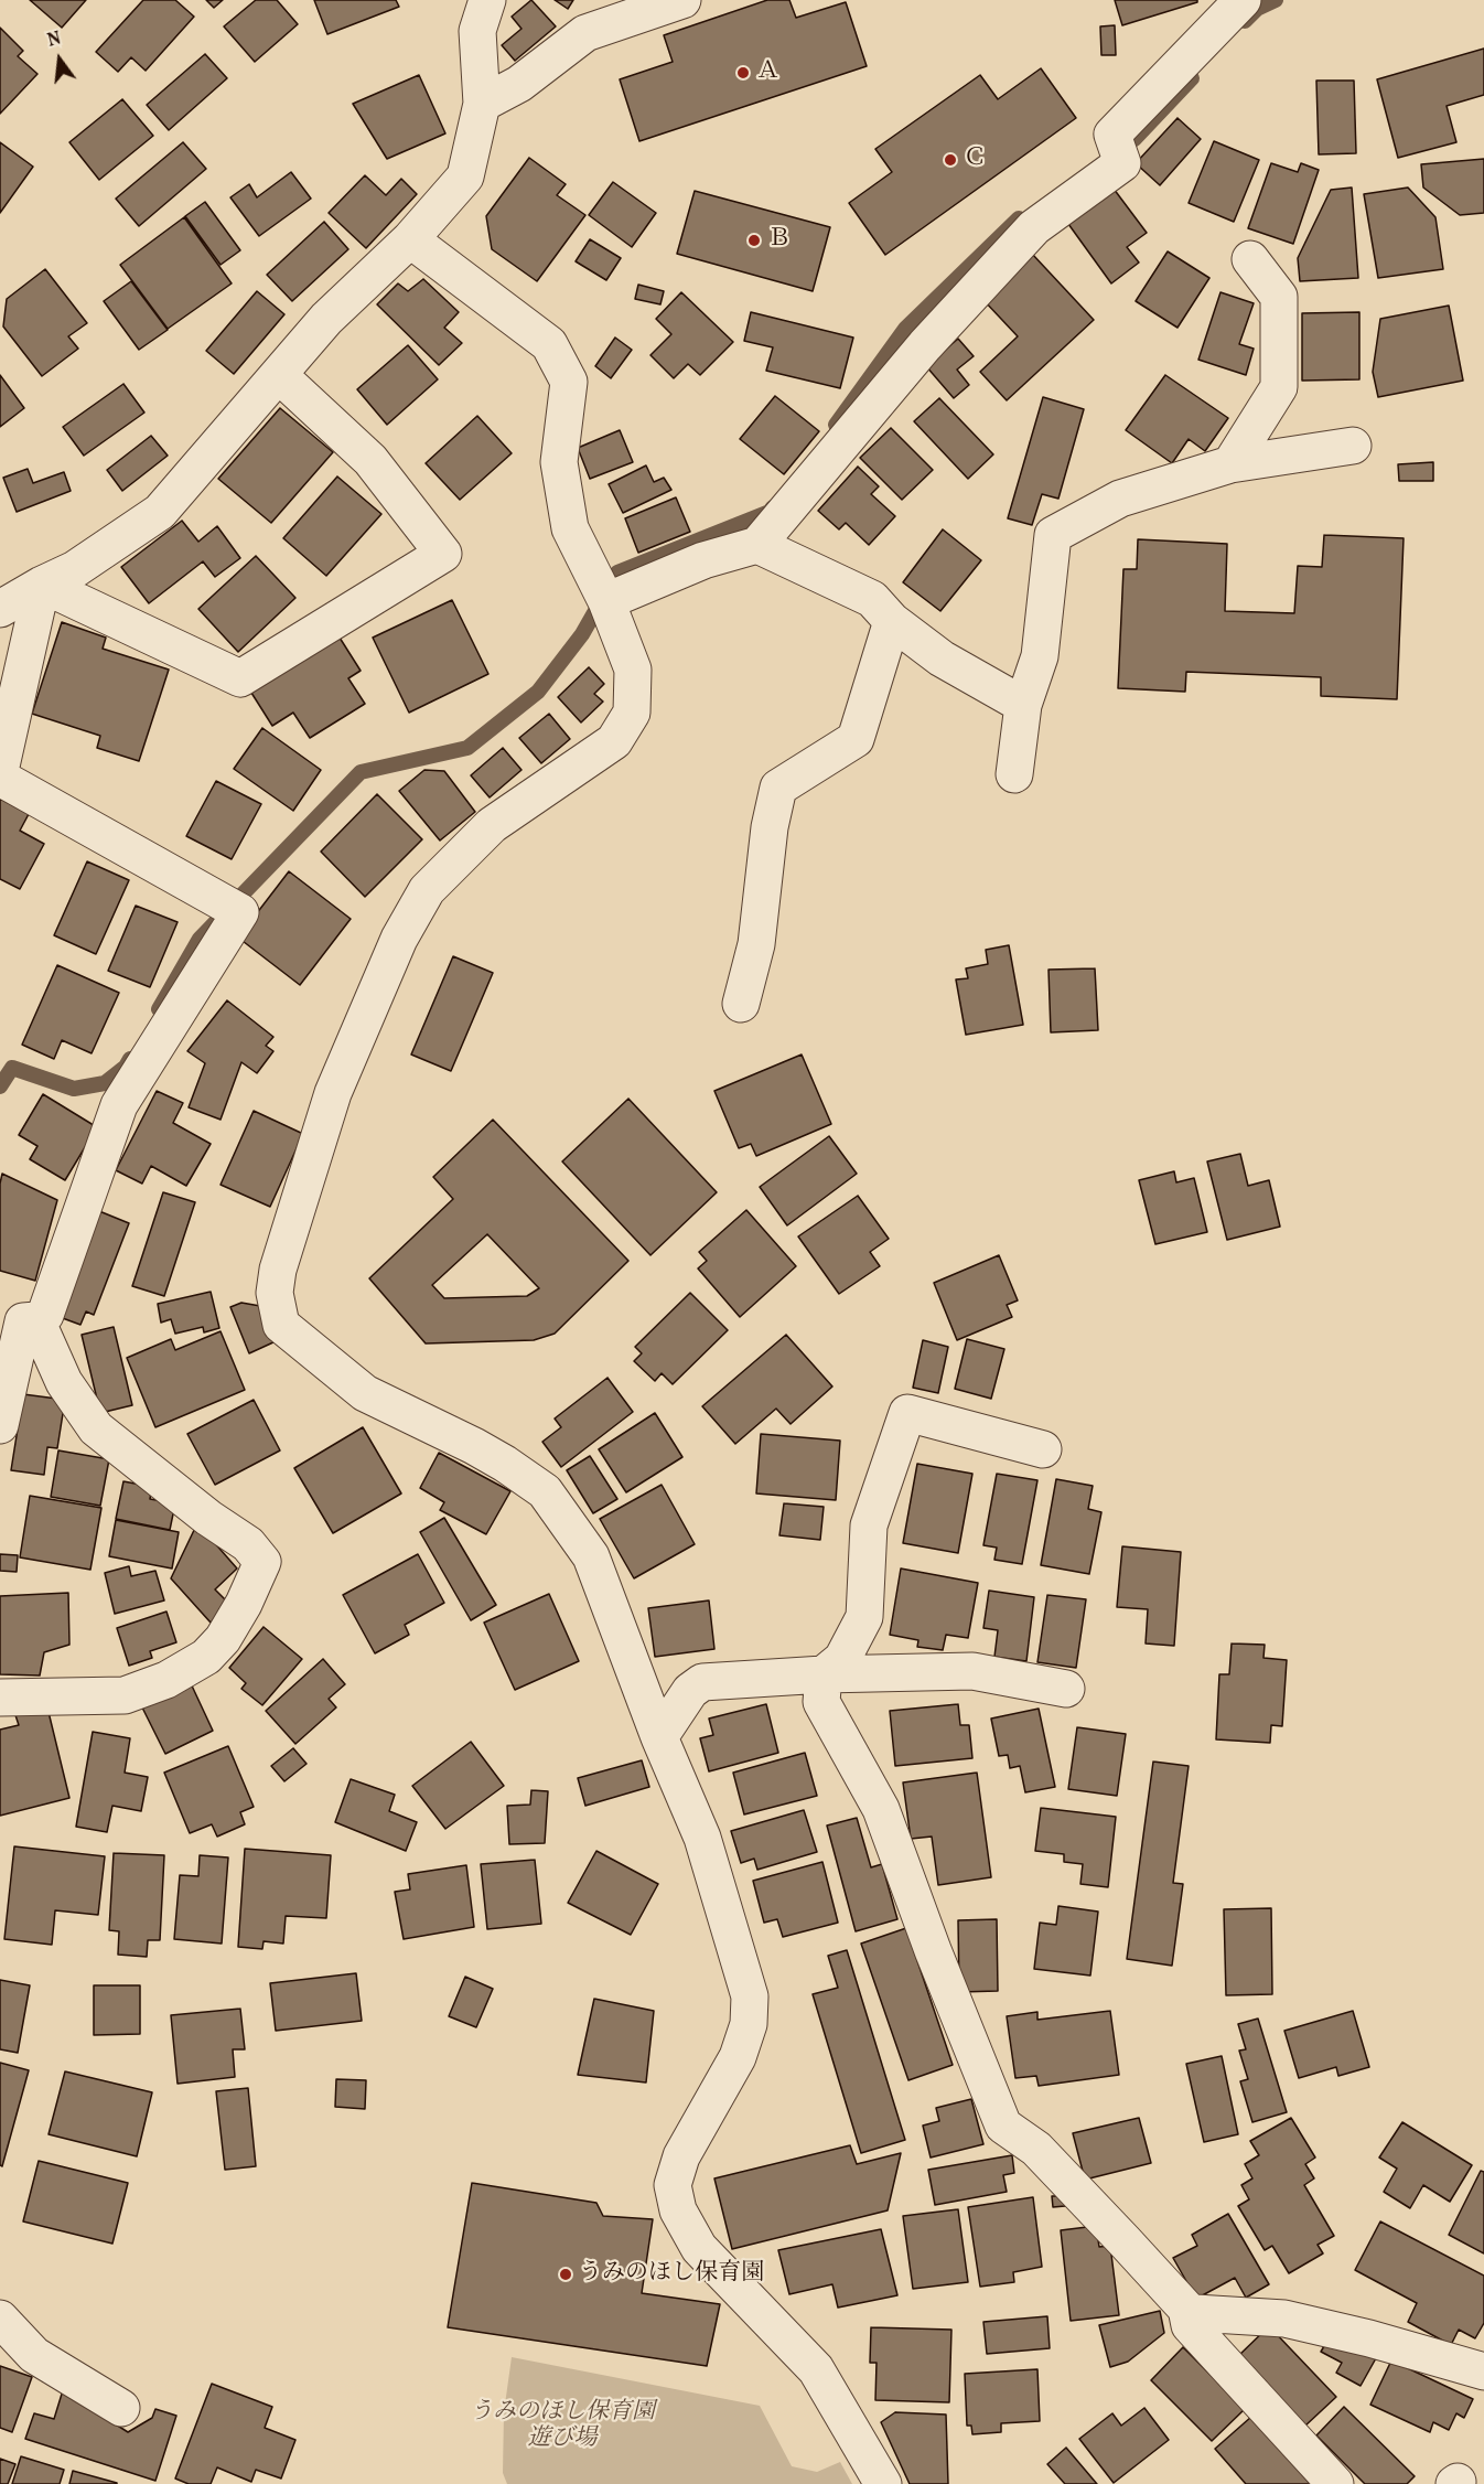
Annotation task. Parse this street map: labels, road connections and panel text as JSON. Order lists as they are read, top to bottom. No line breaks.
{"parks":["うみのほし保育園 遊び場"],"places":["Ａ","Ｃ","Ｂ","うみのほし保育園"],"north":"top"}
